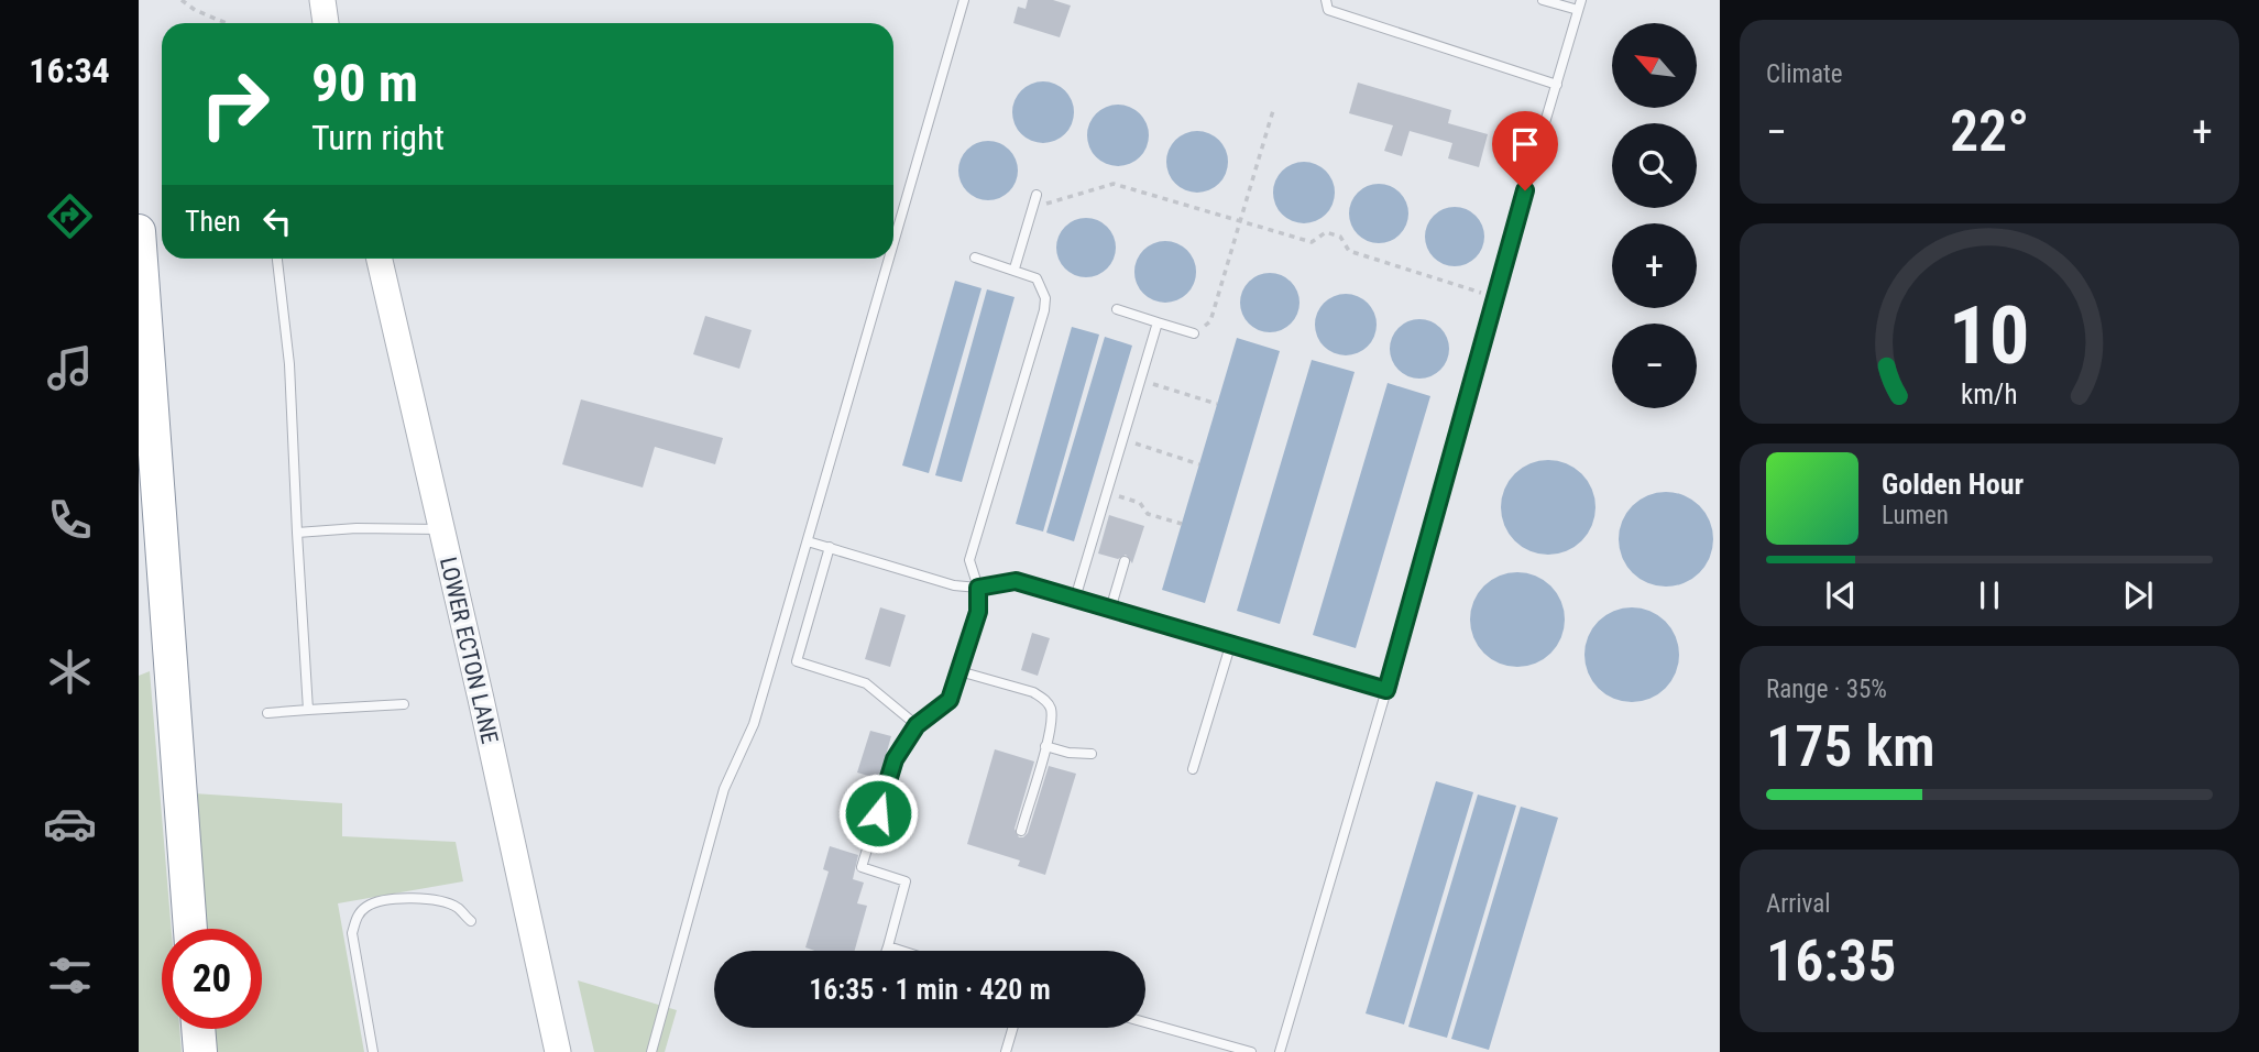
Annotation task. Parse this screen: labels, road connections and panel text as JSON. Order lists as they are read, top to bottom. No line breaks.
{"streets":{"street":["LOWER ECTON LANE"]},"north":"top left","page":{"tabs":"16:34","tile":["Climate",["Range · 35%","175 km"],["Arrival","16:35"]],"map_buttons":["+","−"],"turn":["90 m","Turn right"],"heat":["−","22°","+"],"then":"Then","song":["Golden Hour","Lumen"],"limit":"20","trip":"16:35 · 1 min · 420 m","gauge":["10","km/h"]}}
